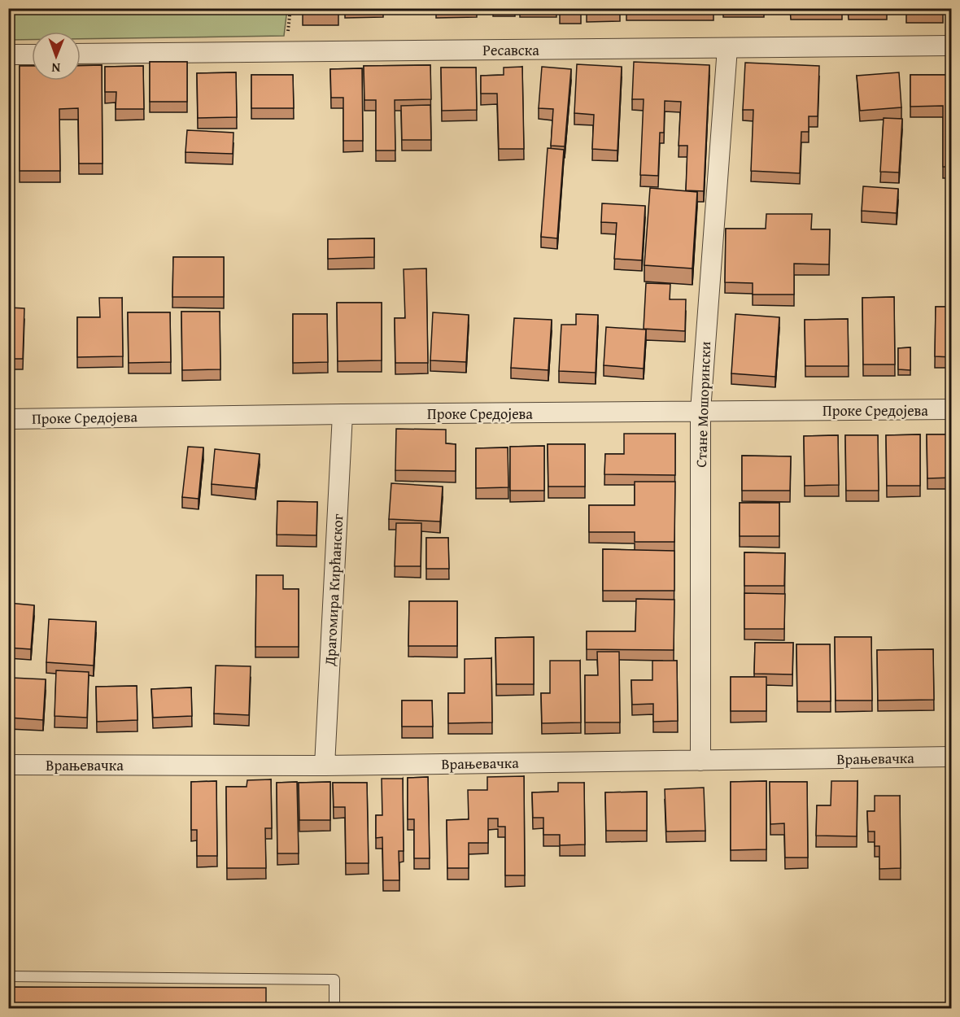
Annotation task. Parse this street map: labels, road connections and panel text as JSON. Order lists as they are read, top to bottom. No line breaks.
{"streets":{"street":["Ресавска","Стане Мошорински","Проке Средојева","Драгомира Кирћанског","Врањевачка"]},"crossings":[["Ресавска","Стане Мошорински"],["Стане Мошорински","Проке Средојева"],["Стане Мошорински","Врањевачка"],["Проке Средојева","Драгомира Кирћанског"],["Драгомира Кирћанског","Врањевачка"]],"north":"bottom"}
